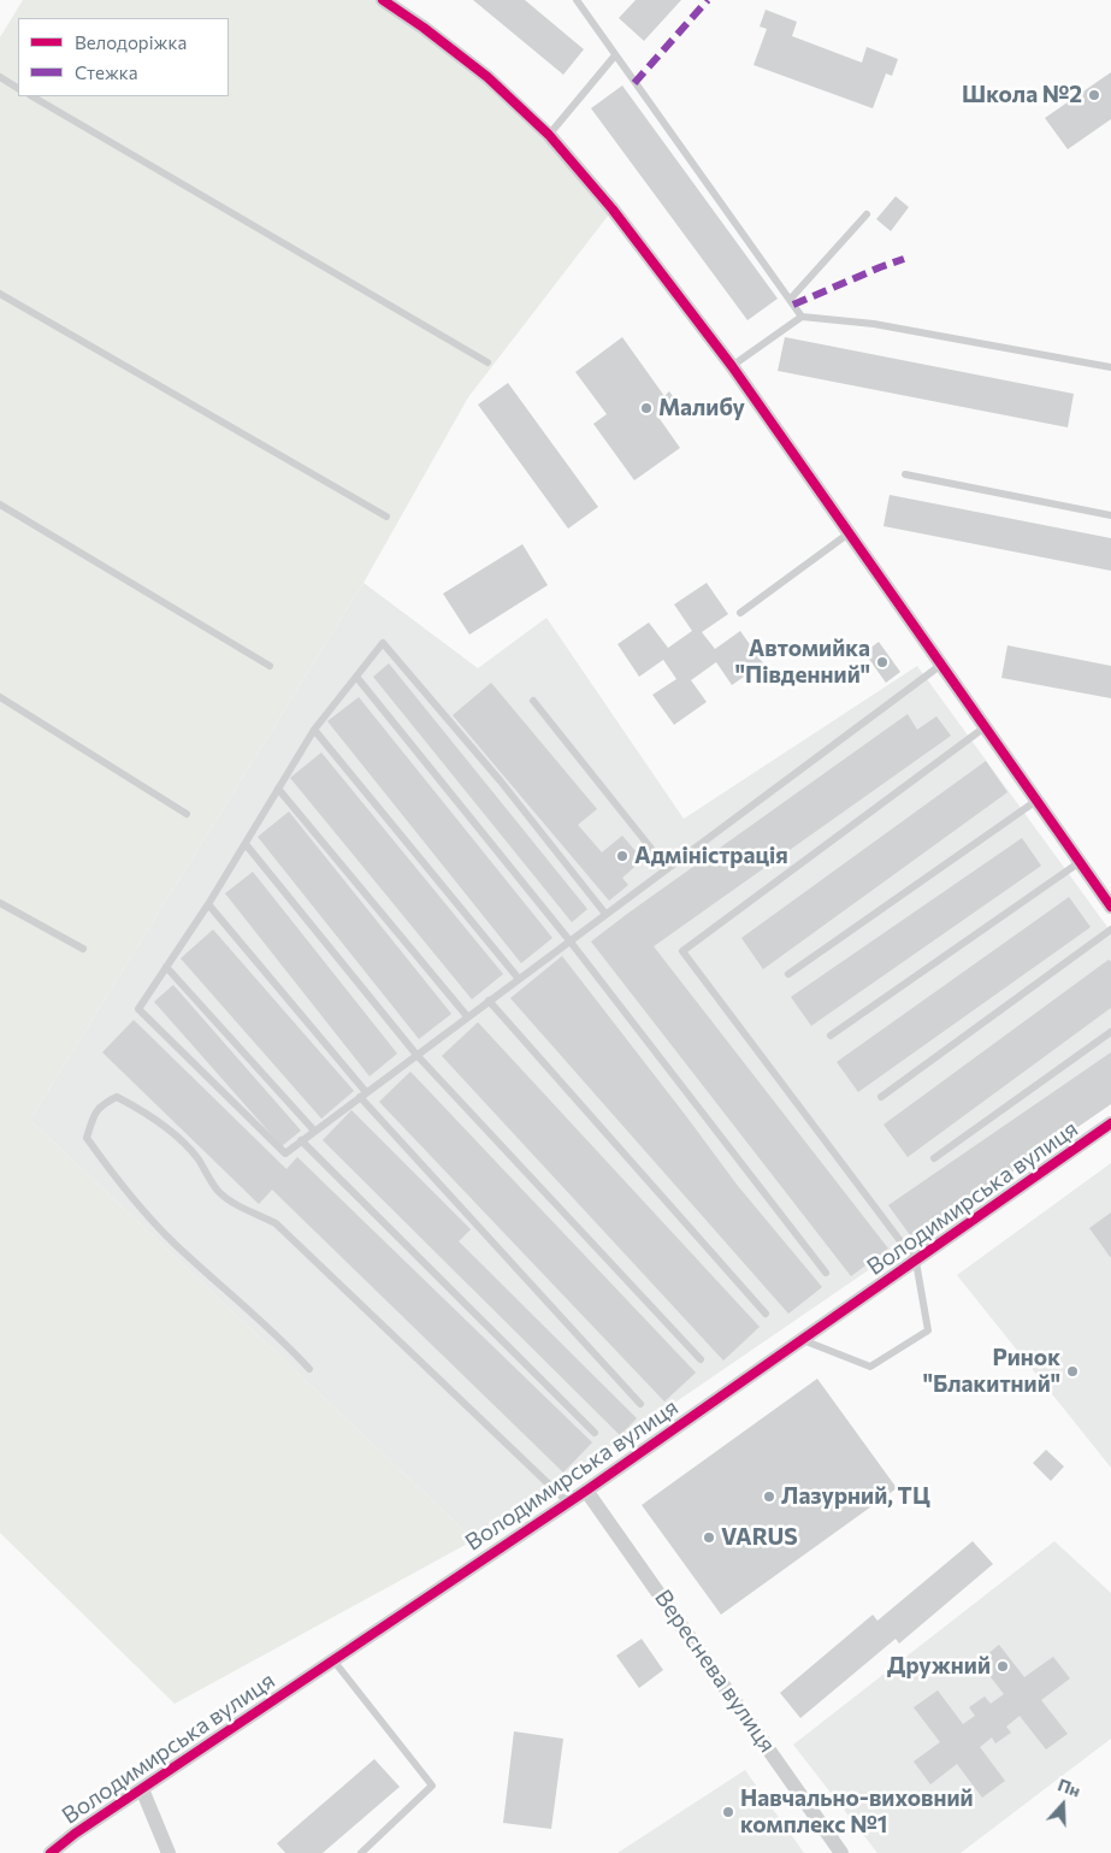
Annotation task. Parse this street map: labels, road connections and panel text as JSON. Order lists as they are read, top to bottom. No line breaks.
{"streets":{"street":["Володимирська вулиця","Вереснева вулиця"]},"crossings":[["Володимирська вулиця","Вереснева вулиця"]],"places":["Школа №2","Малибу","Автомийка \"Південний\"","Адміністрація","Ринок \"Блакитний\"","Лазурний, ТЦ","VARUS","Дружний","Навчально-виховний комплекс №1"],"legend":["Велодоріжка","Стежка"],"north":"top"}
